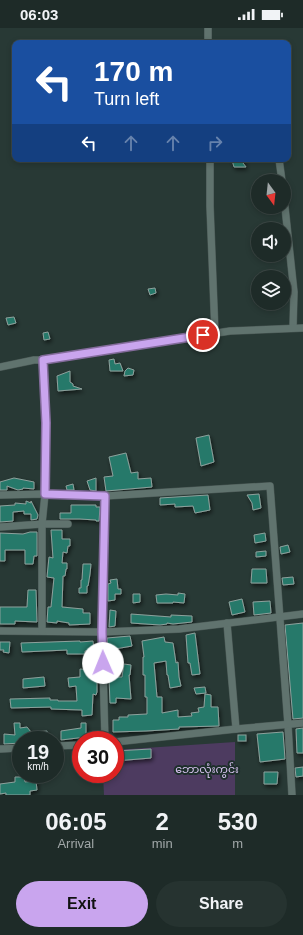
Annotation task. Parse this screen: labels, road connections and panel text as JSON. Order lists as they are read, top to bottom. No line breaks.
{"parks":["ဘောလုံးကွင်း"],"north":"bottom","page":{"status":"06:03","turn":["170 m","Turn left"],"speed":"19 km/h","limit":"30","eta":["06:05","Arrival","2","min","530","m"],"buttons":["Exit","Share"]}}
